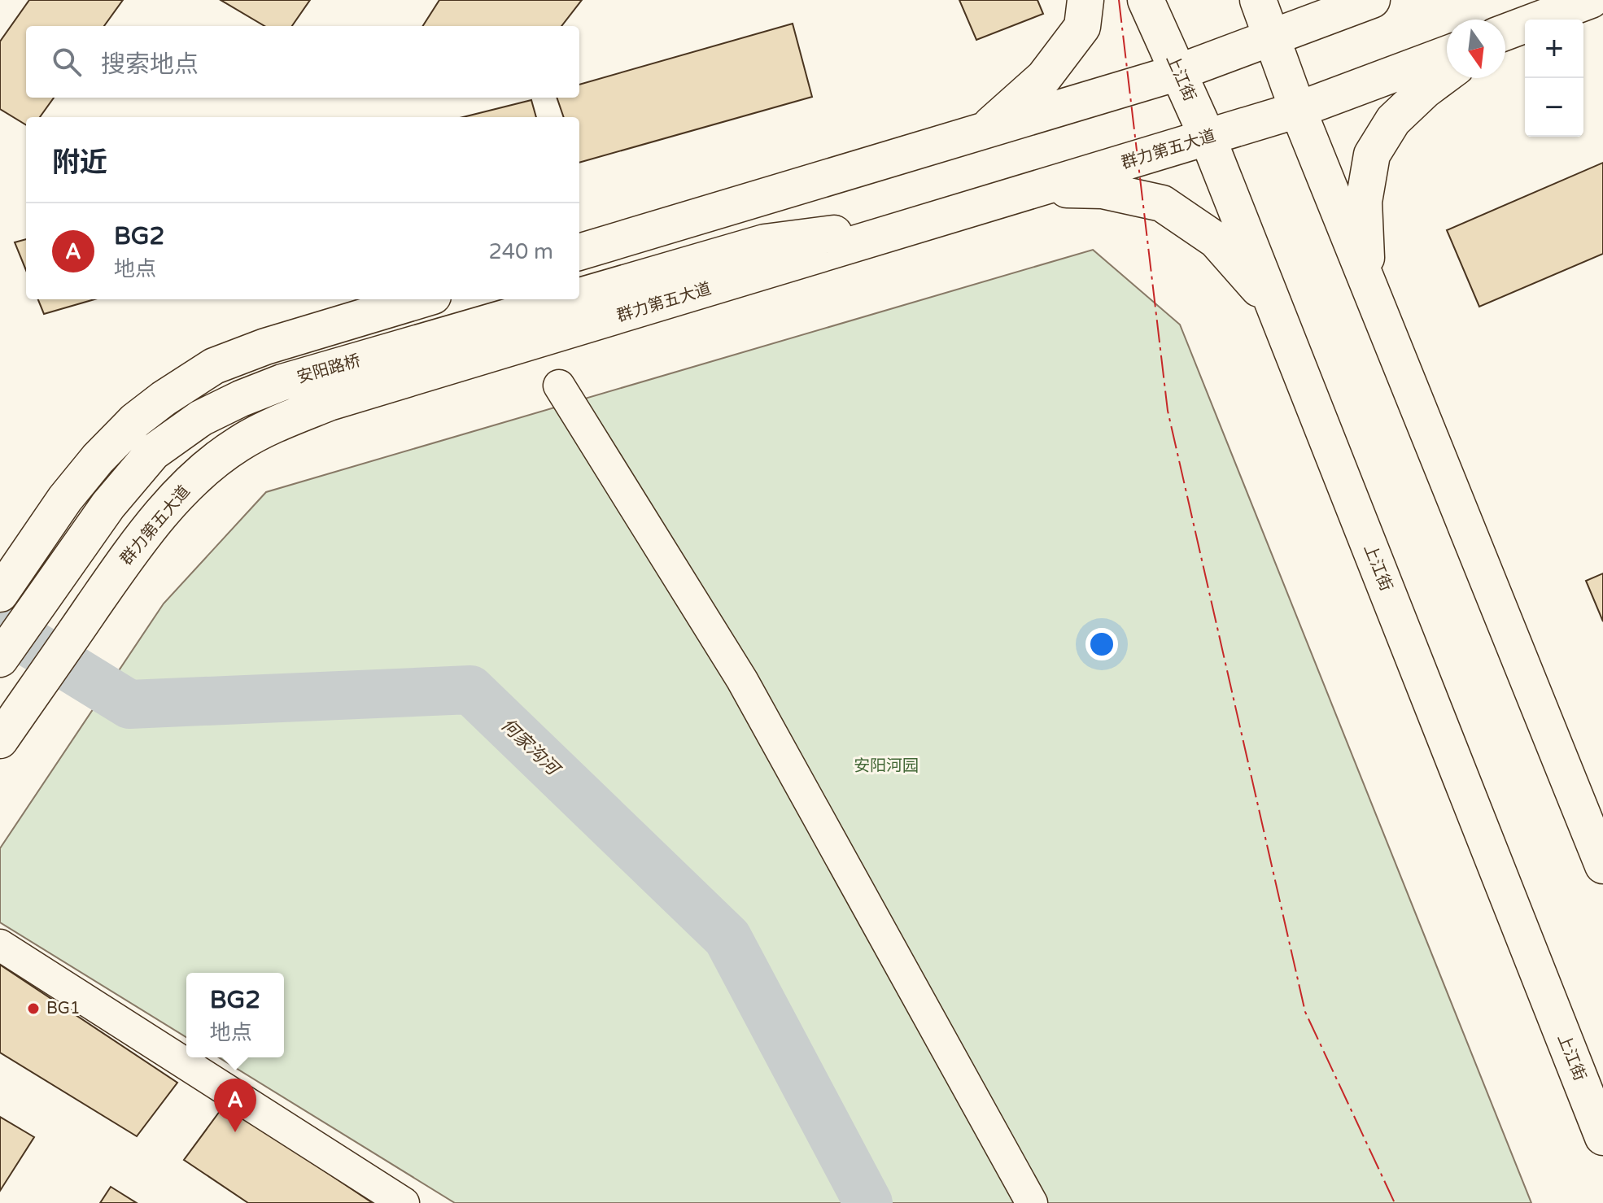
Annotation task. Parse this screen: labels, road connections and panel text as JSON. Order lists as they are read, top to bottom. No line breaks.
{"streets":{"main road":["上江街","群力第五大道","安阳路桥"]},"crossings":[["上江街","群力第五大道"],["群力第五大道","安阳路桥"]],"water":["何家沟河"],"parks":["安阳河园"],"places":["BG1"],"north":"bottom","page":{"map_buttons":["+","−"],"search":"搜索地点","heading":"附近","list":[{"mark":"A","name":"BG2","note":"地点","value":"240 m"}],"popup":["BG2","地点"],"pins":"A"}}
